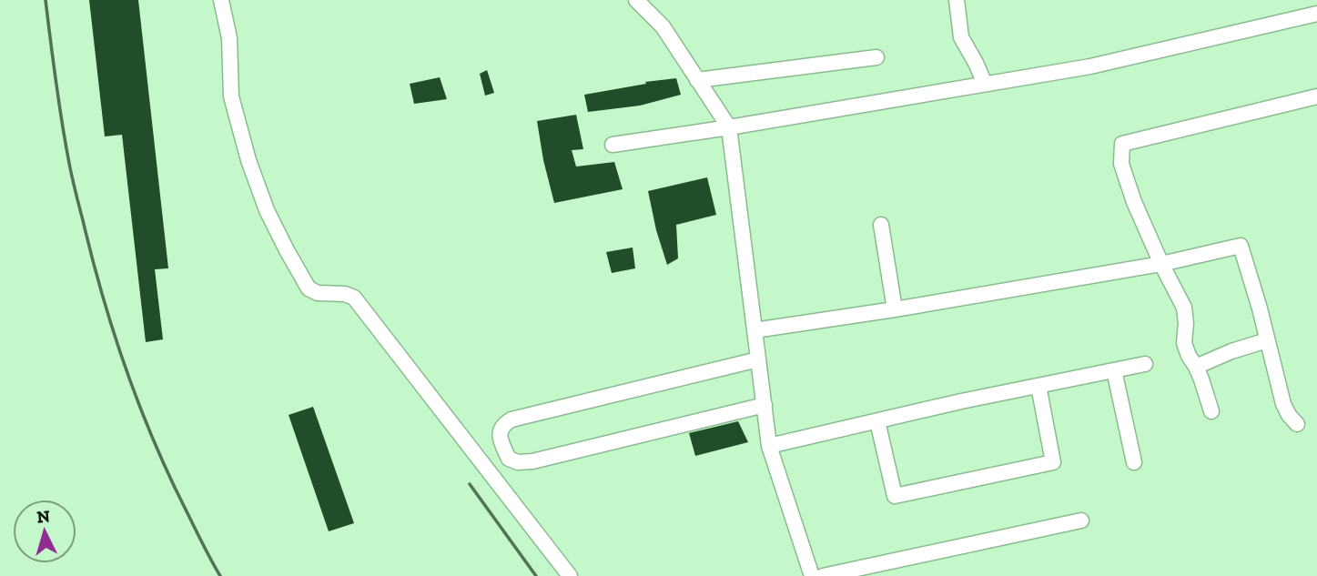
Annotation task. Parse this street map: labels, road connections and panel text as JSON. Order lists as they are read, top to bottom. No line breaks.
{"north":"top"}
